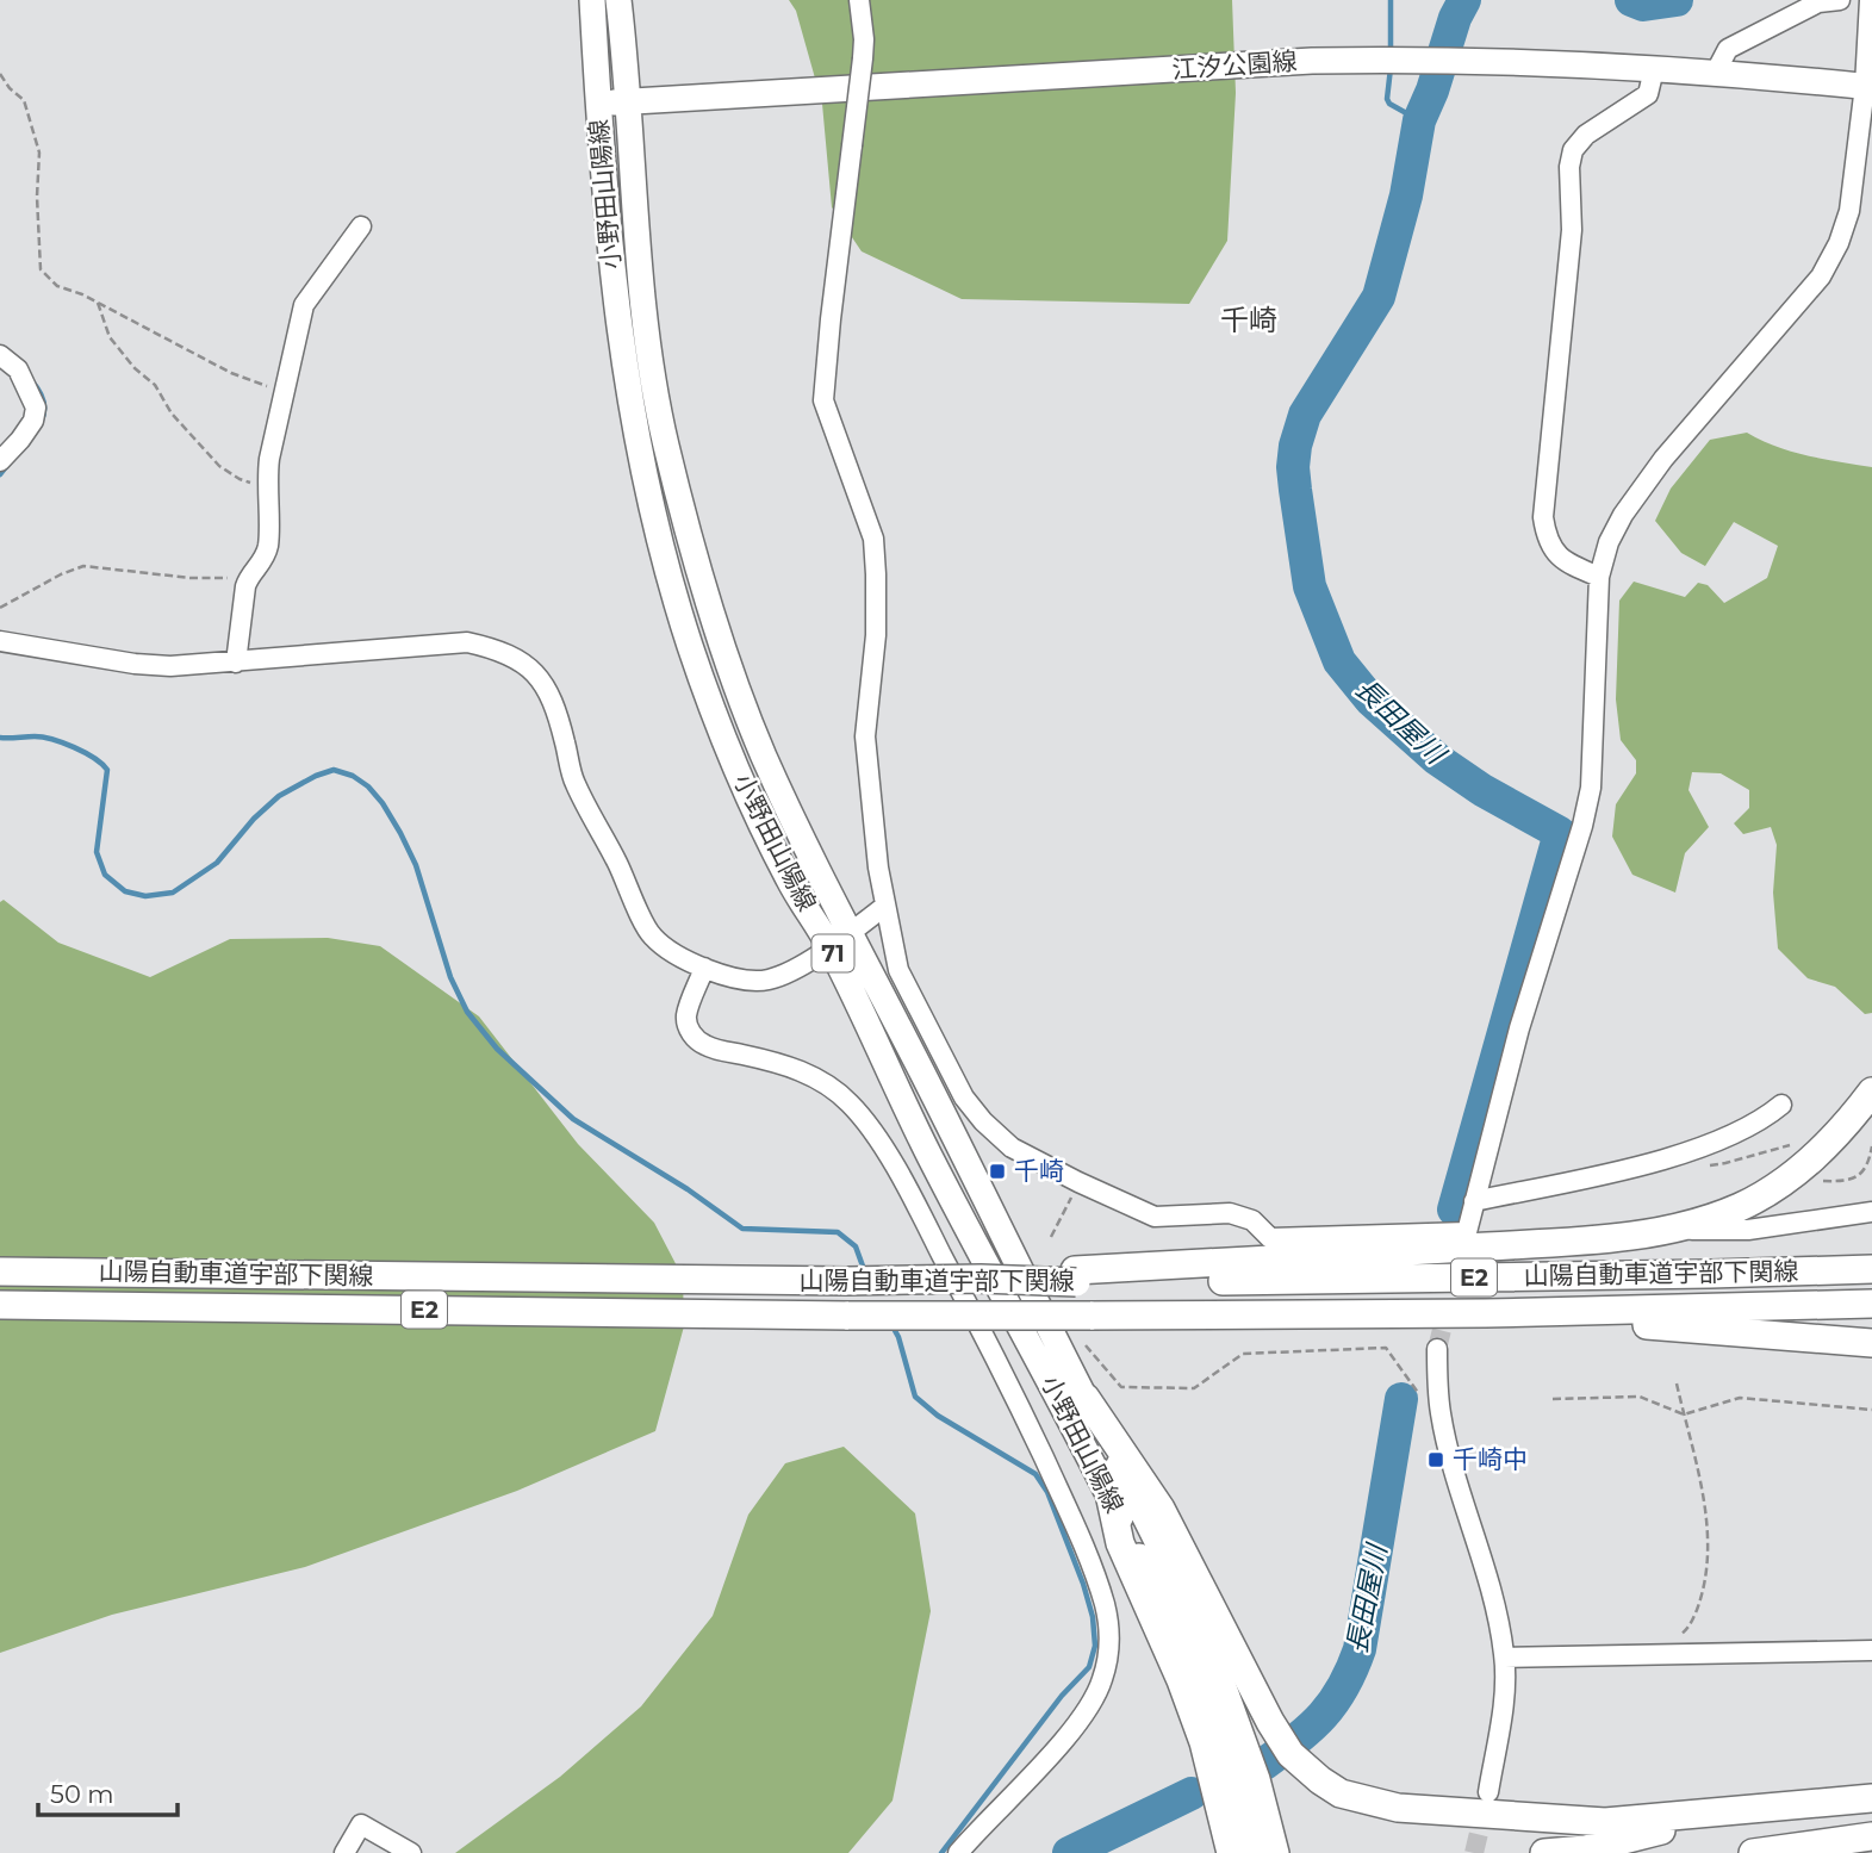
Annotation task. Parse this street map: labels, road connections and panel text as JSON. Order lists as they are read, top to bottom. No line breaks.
{"streets":{"highway":["山陽自動車道宇部下関線","E2"],"main road":["江汐公園線","小野田山陽線","71"]},"crossings":[["江汐公園線","小野田山陽線"]],"districts":["千崎"],"water":["長田屋川"],"places":{"transit":["千崎","千崎中"]},"scale_bar":"50 m"}
